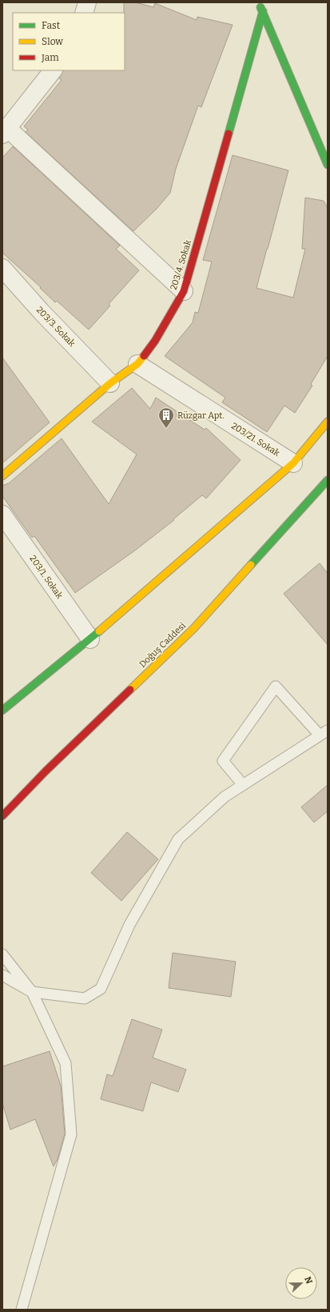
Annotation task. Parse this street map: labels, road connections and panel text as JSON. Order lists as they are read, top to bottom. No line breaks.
{"streets":{"main road":["203/4. Sokak","Doğuş Caddesi"],"street":["203/3. Sokak","203/21. Sokak","203/1. Sokak"]},"crossings":[["203/4. Sokak","203/3. Sokak"],["203/4. Sokak","203/21. Sokak"]],"places":{"building":["Rüzgar Apt."]},"legend":["Fast","Slow","Jam"],"north":"right"}
